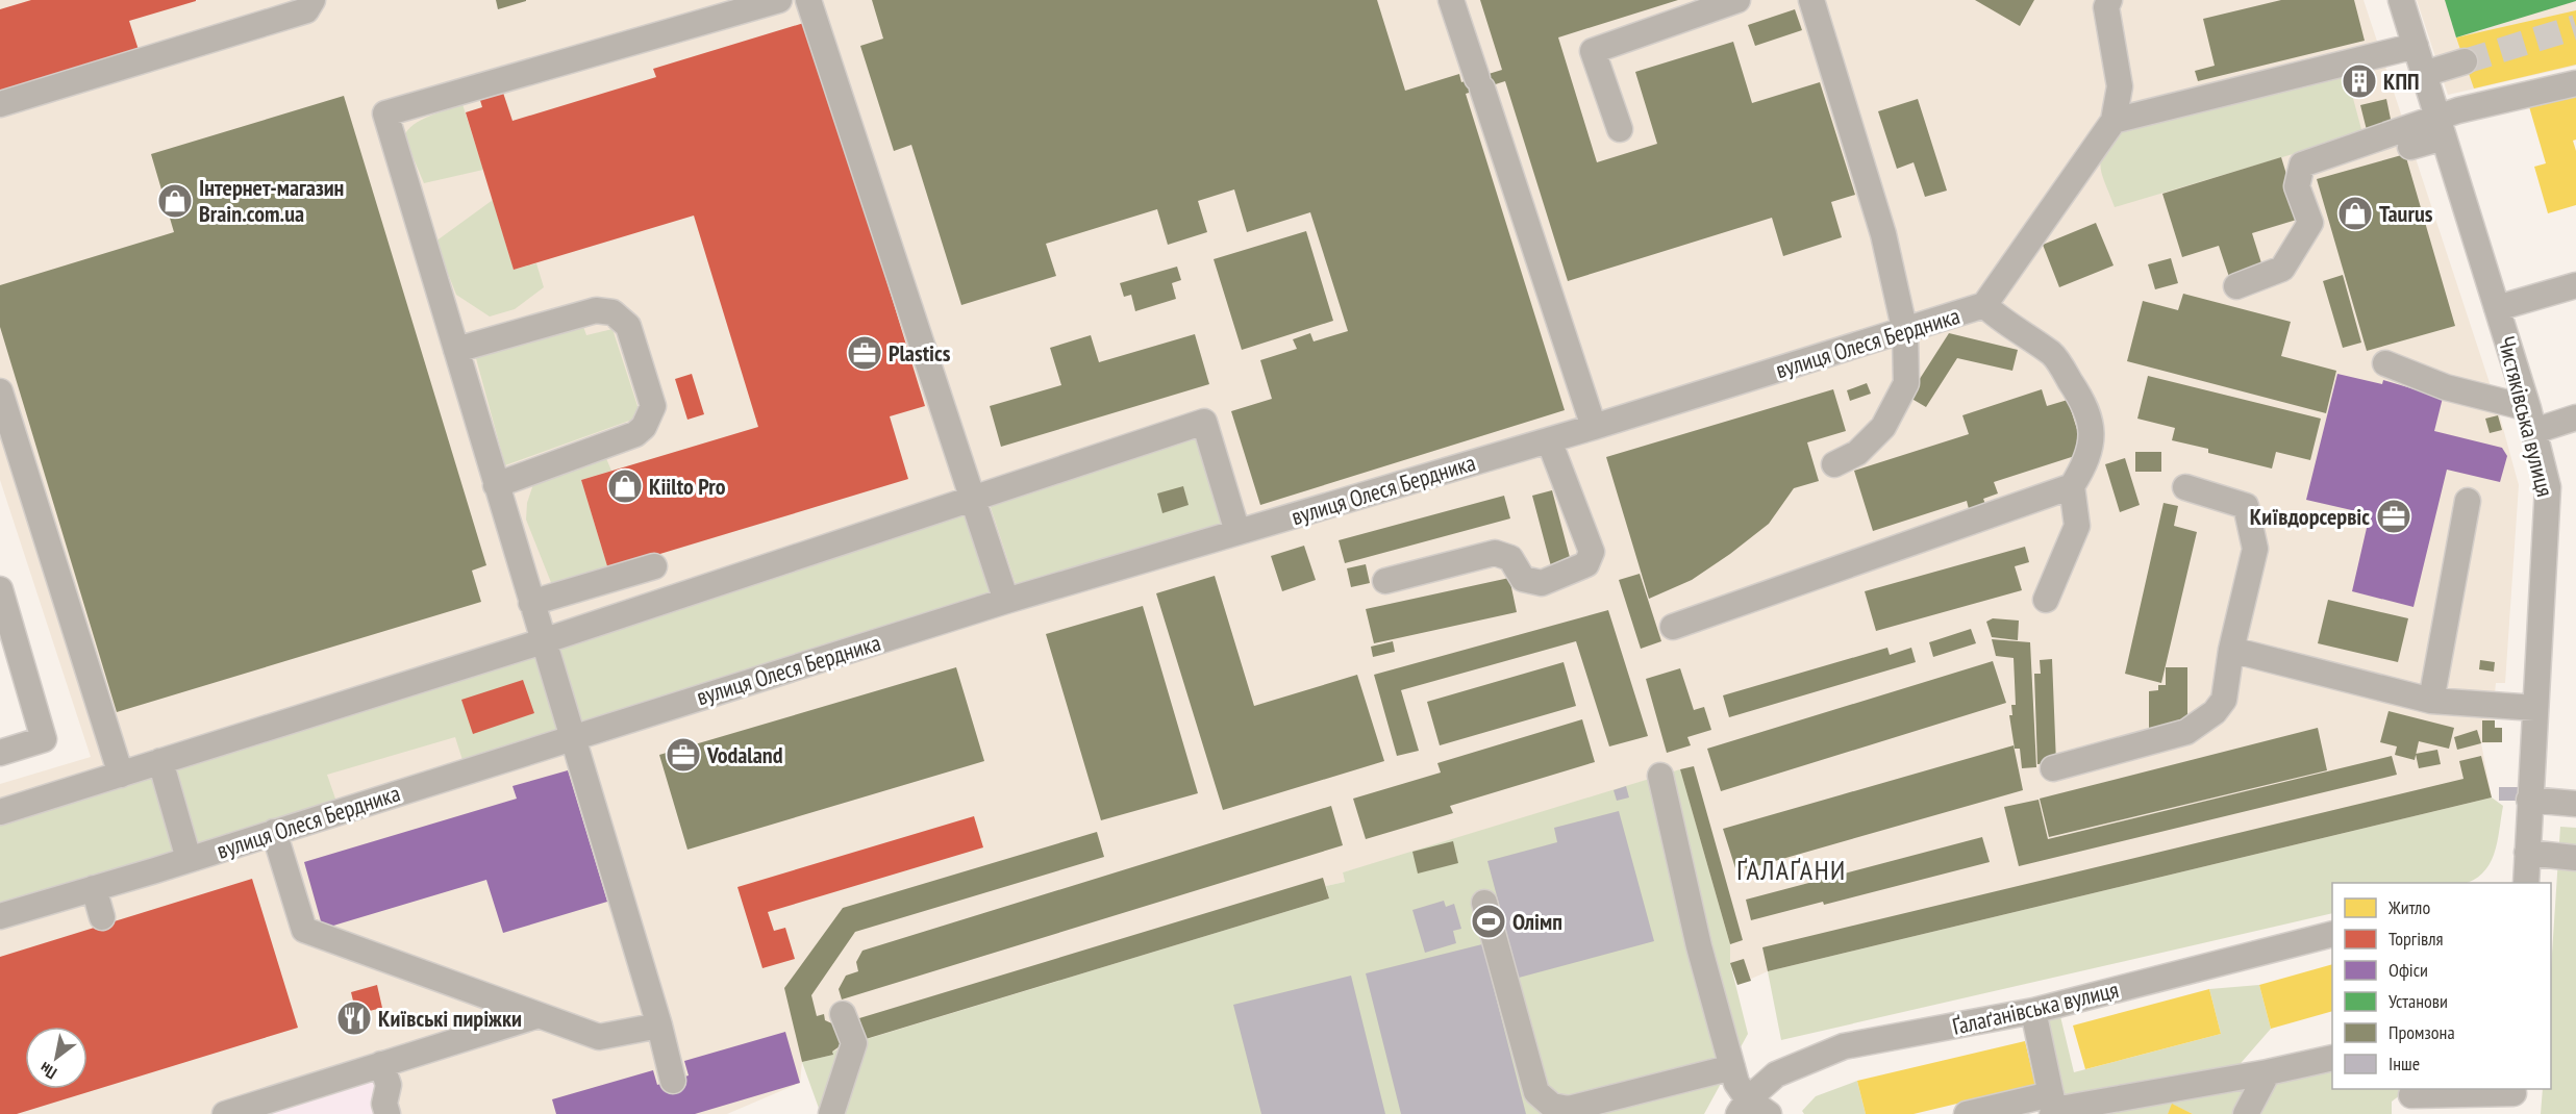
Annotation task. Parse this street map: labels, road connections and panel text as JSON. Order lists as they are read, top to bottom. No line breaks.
{"streets":{"street":["вулиця Олеся Бердника","Чистяківська вулиця","Ґалаґанівська вулиця"]},"districts":["ҐАЛАҐАНИ"],"places":{"building":["КПП"],"shop":["Інтернет-магазин Brain.com.ua","Taurus","Kiilto Pro"],"office":["Plastics","Київдорсервіс","Vodaland"],"sports":["Олімп"],"restaurant":["Київські пиріжки"]},"legend":["Житло","Торгівля","Офіси","Установи","Промзона","Інше"],"north":"bottom left"}
